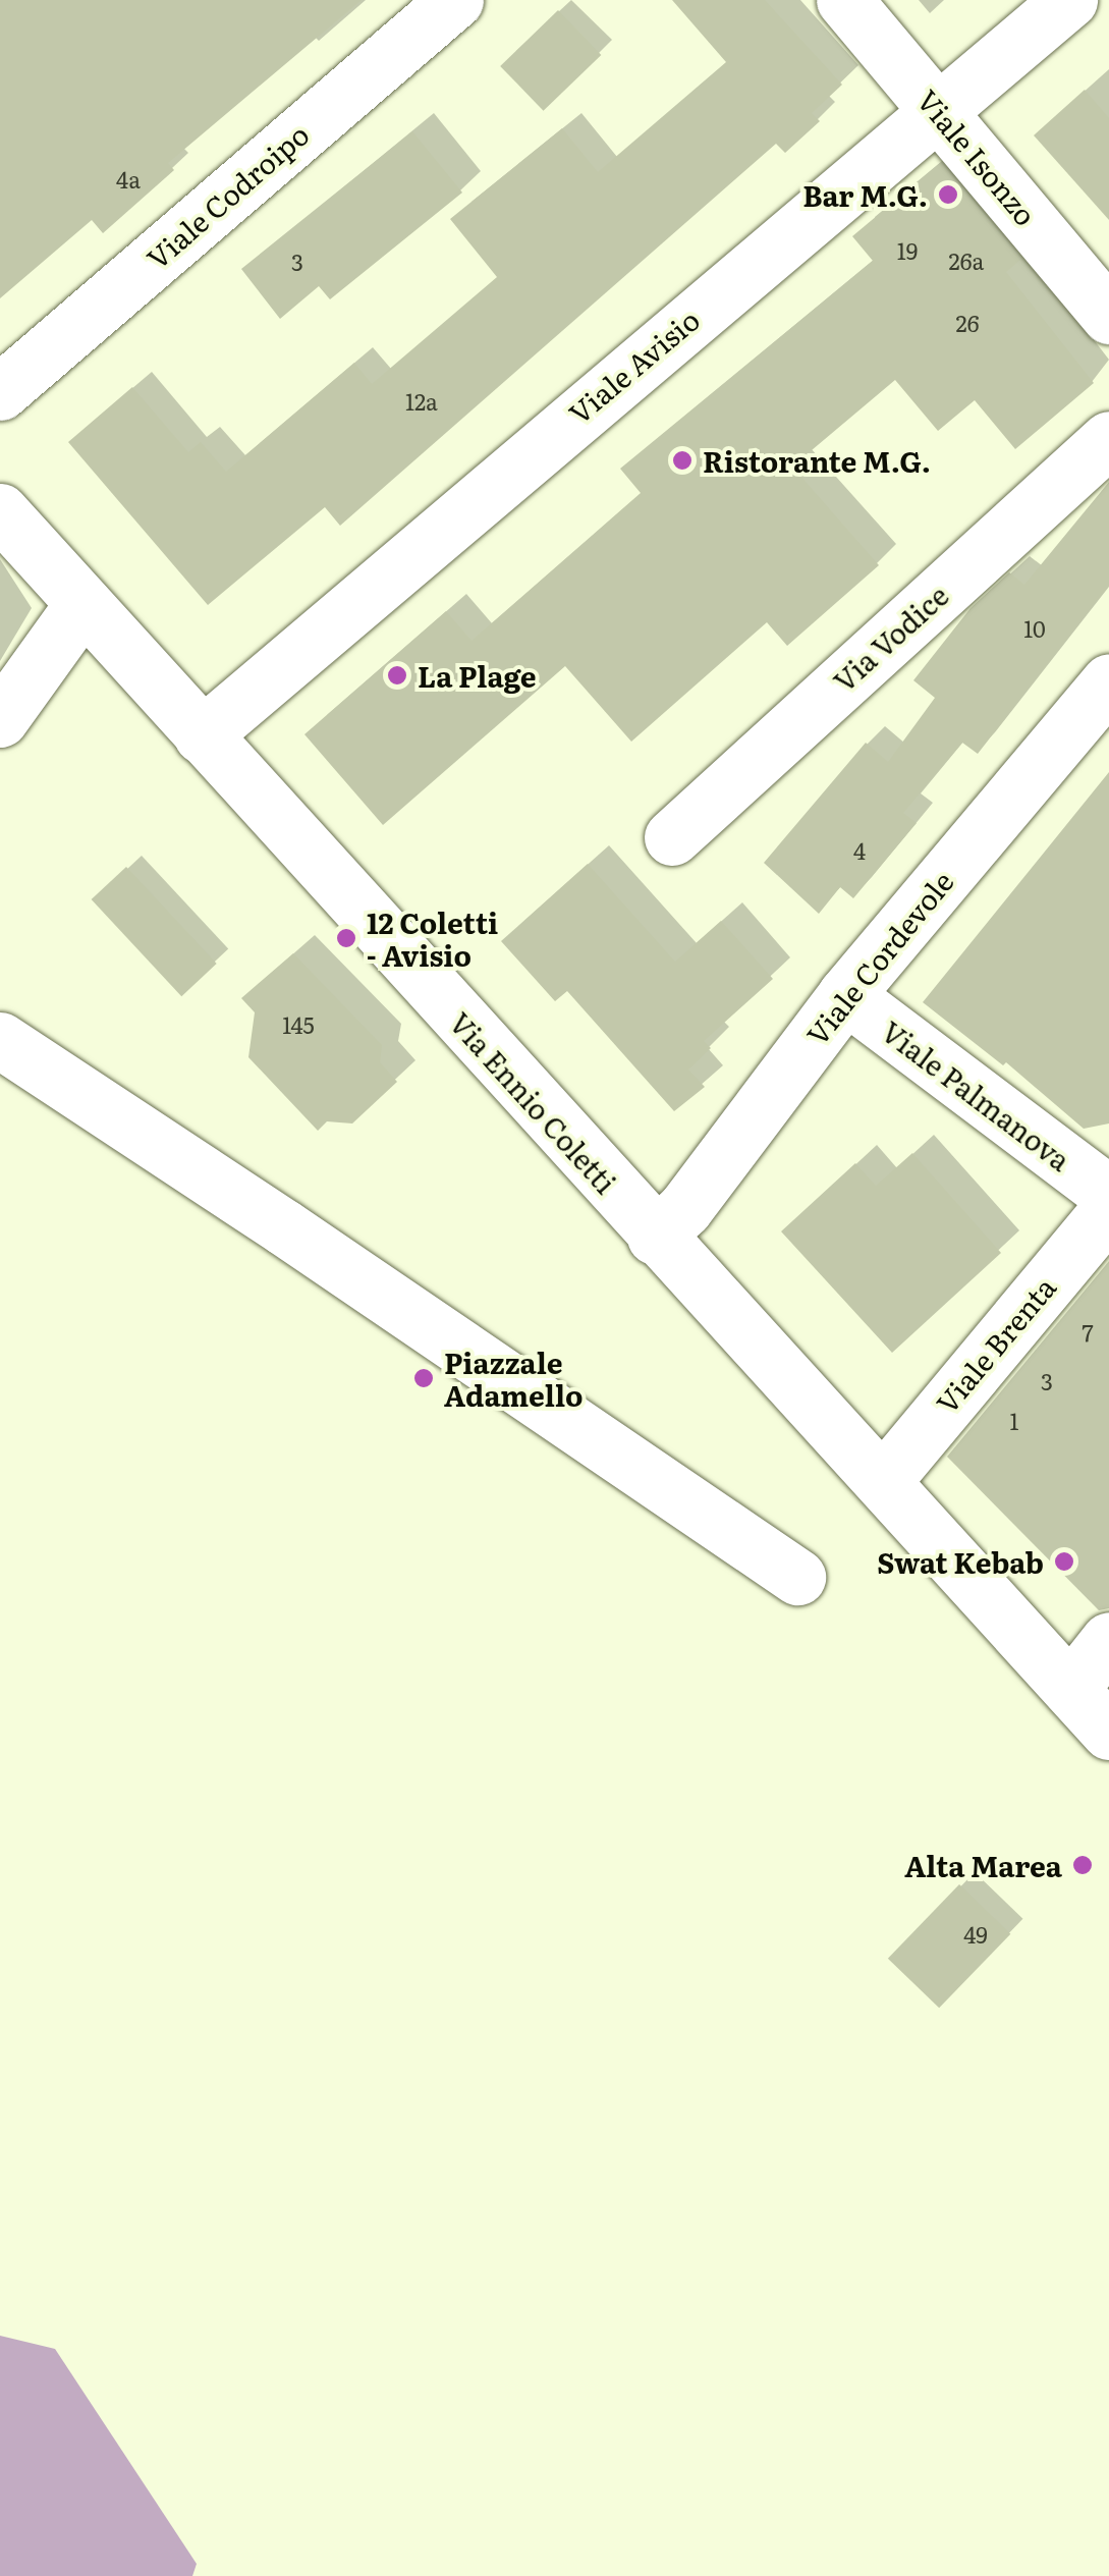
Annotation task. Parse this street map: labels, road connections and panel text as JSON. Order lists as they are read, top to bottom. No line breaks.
{"streets":{"street":["Viale Isonzo","Viale Codroipo","Viale Avisio","Via Vodice","Viale Cordevole","Viale Palmanova","Via Ennio Coletti","Viale Brenta"]},"crossings":[["Viale Isonzo","Viale Avisio"],["Viale Avisio","Via Ennio Coletti"],["Viale Cordevole","Viale Palmanova"],["Viale Cordevole","Via Ennio Coletti"],["Via Ennio Coletti","Viale Brenta"]],"places":["Bar M.G.","Ristorante M.G.","La Plage","12 Coletti - Avisio","Piazzale Adamello","Swat Kebab","Alta Marea"],"house_numbers":["4a","19","26a","3","26","12a","10","4","145","7","3","1","49"]}
